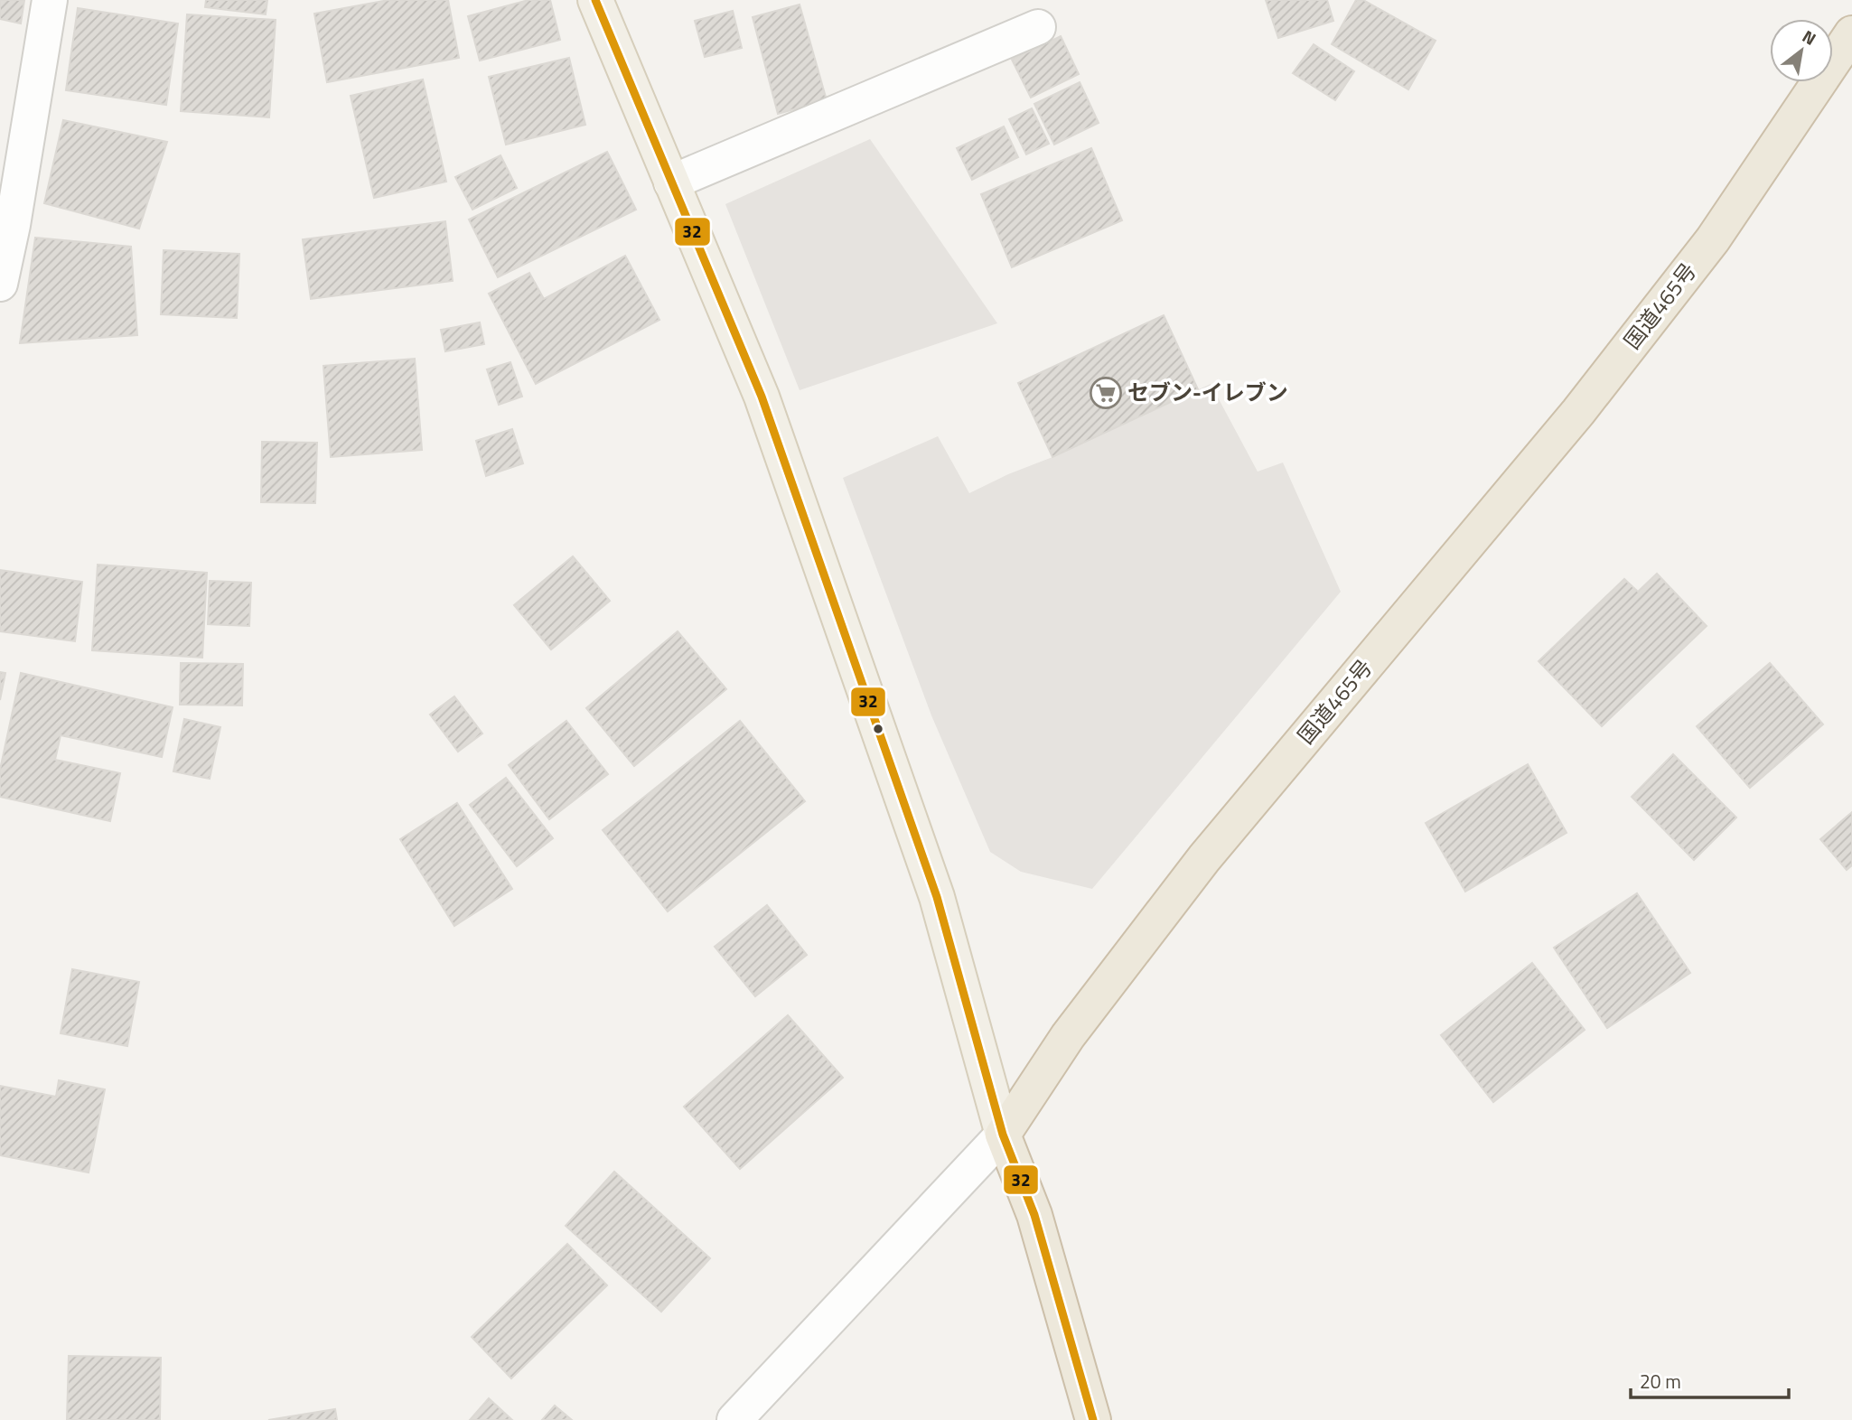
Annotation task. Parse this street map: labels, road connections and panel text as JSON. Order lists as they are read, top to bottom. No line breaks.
{"streets":{"highway":["国道465号"]},"places":{"supermarket":["セブン-イレブン"]},"lines":["transit line 32"],"scale_bar":"20 m","north":"top right"}
